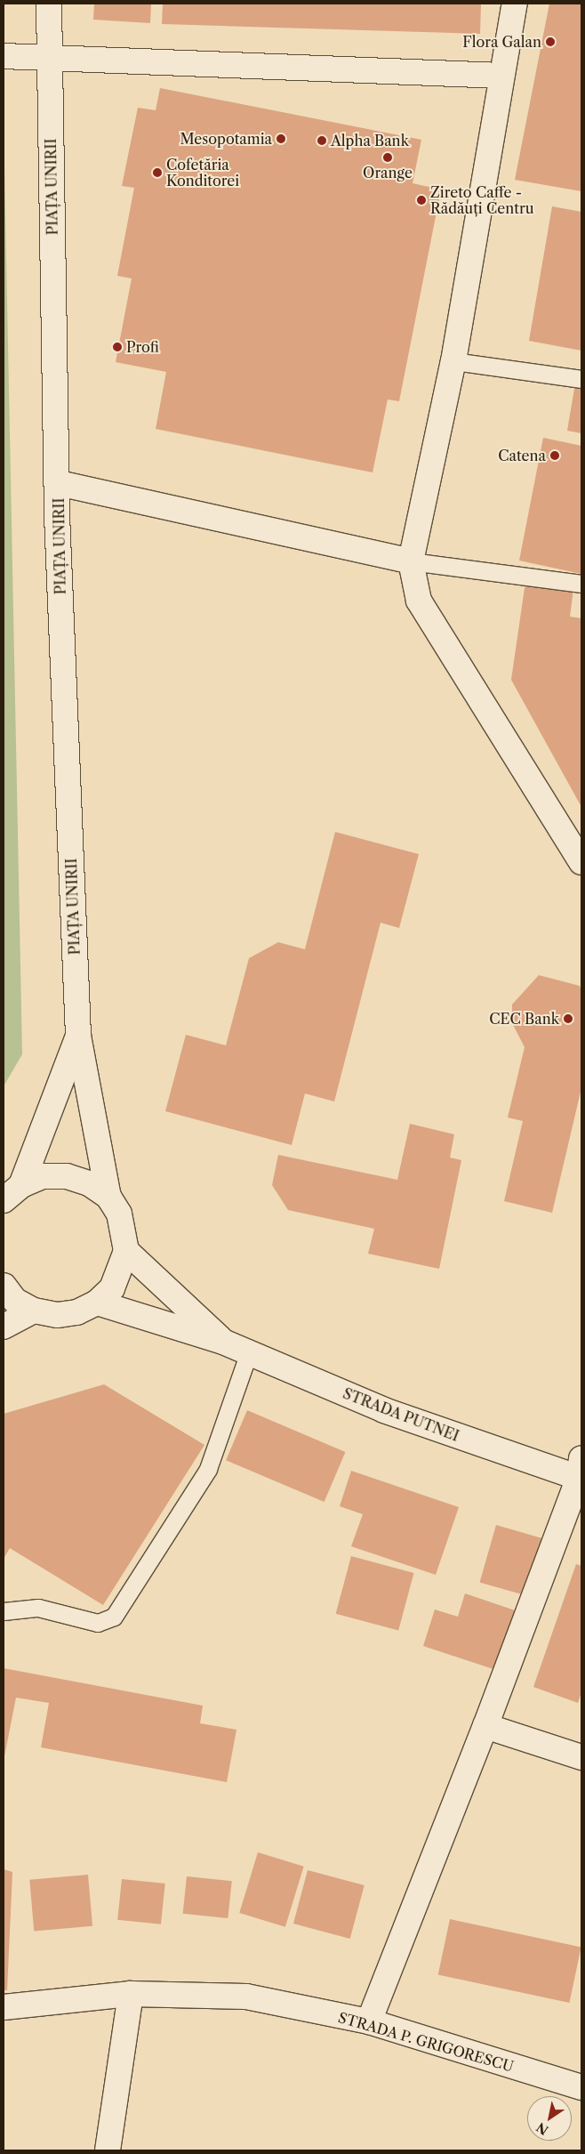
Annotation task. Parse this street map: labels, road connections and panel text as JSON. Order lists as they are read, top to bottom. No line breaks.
{"streets":{"street":["PIAȚA UNIRII","STRADA PUTNEI","STRADA P. GRIGORESCU"]},"places":["Flora Galan","Mesopotamia","Alpha Bank","Orange","Cofetăria Konditorei","Zireto Caffe - Rădăuți Centru","Profi","Catena","CEC Bank"],"north":"bottom left"}
